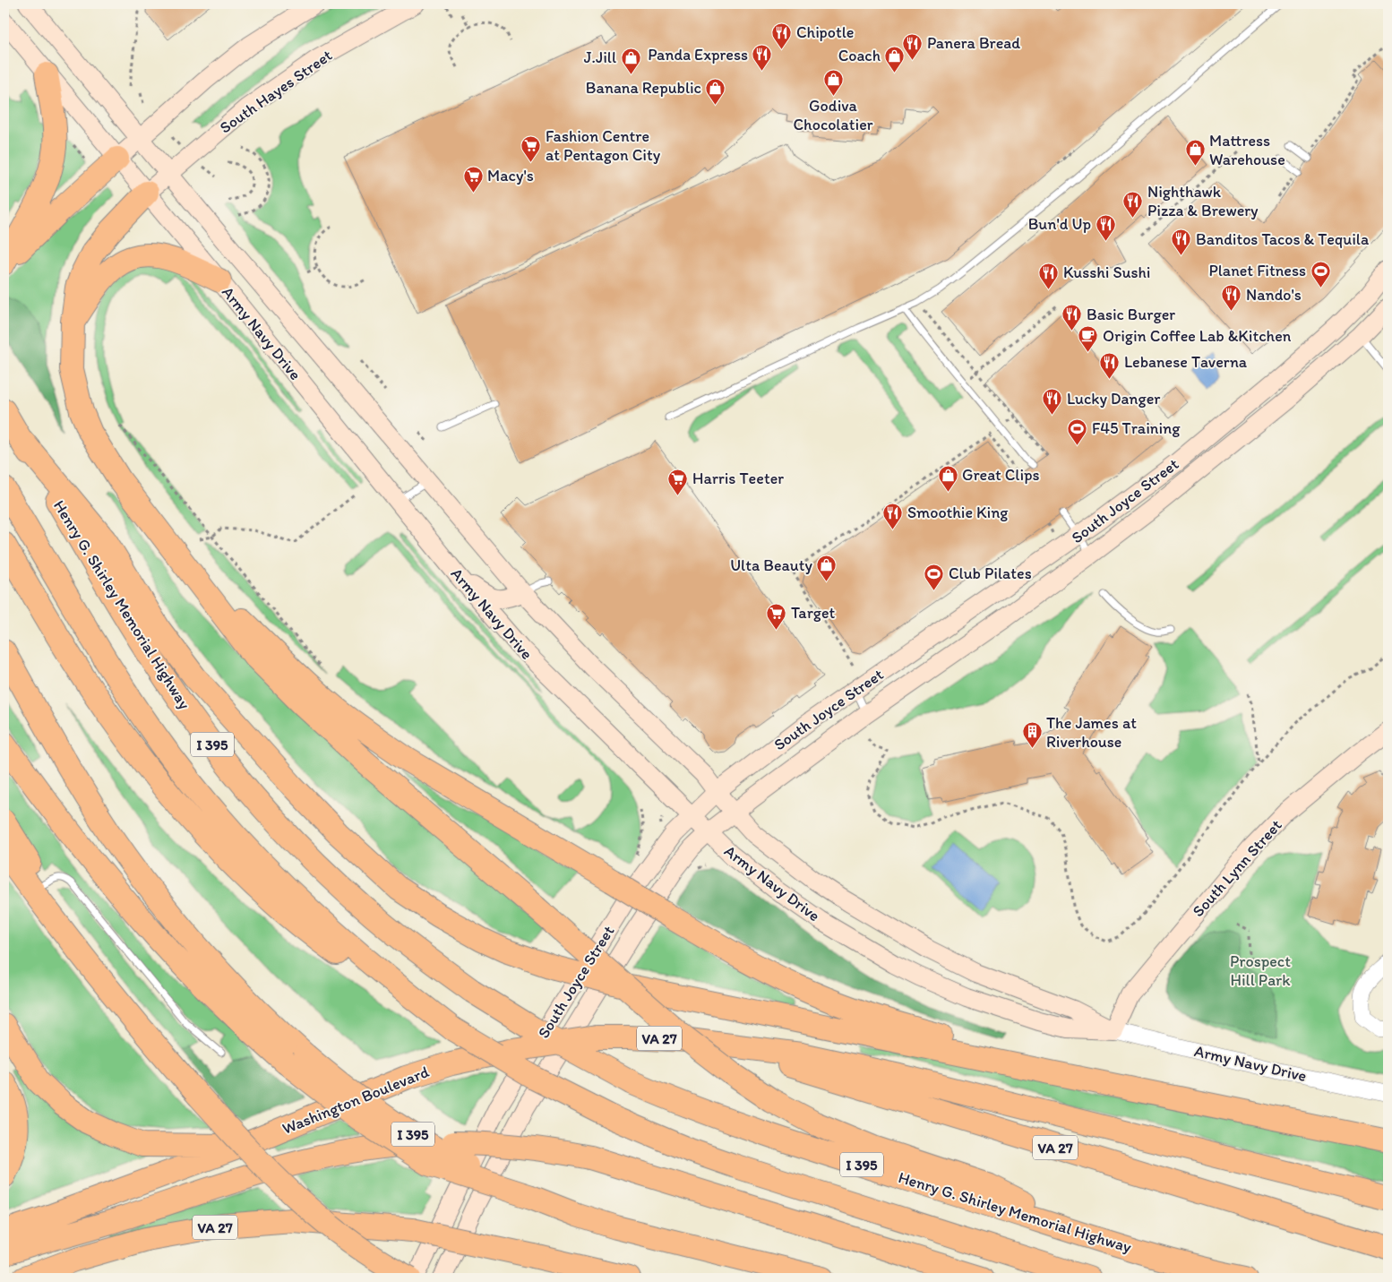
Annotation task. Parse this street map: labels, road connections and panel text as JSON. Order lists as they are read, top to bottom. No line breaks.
{"streets":{"highway":["Henry G. Shirley Memorial Highway","I 395","VA 27","Washington Boulevard"],"main road":["South Hayes Street","Army Navy Drive","South Joyce Street","South Lynn Street"]},"crossings":[["South Hayes Street","Army Navy Drive"],["Army Navy Drive","South Joyce Street"],["Army Navy Drive","South Lynn Street"],["VA 27","Washington Boulevard"]],"parks":["Prospect Hill Park"],"places":{"restaurant":["Chipotle","Panera Bread","Panda Express","Nighthawk Pizza & Brewery","Bun'd Up","Banditos Tacos & Tequila","Kusshi Sushi","Nando's","Basic Burger","Lebanese Taverna","Lucky Danger","Smoothie King"],"shop":["Coach","J.Jill","Godiva Chocolatier","Banana Republic","Mattress Warehouse","Great Clips","Ulta Beauty"],"supermarket":["Fashion Centre at Pentagon City","Macy's","Harris Teeter","Target"],"sports":["Planet Fitness","F45 Training","Club Pilates"],"cafe":["Origin Coffee Lab &Kitchen"],"building":["The James at Riverhouse"]}}
